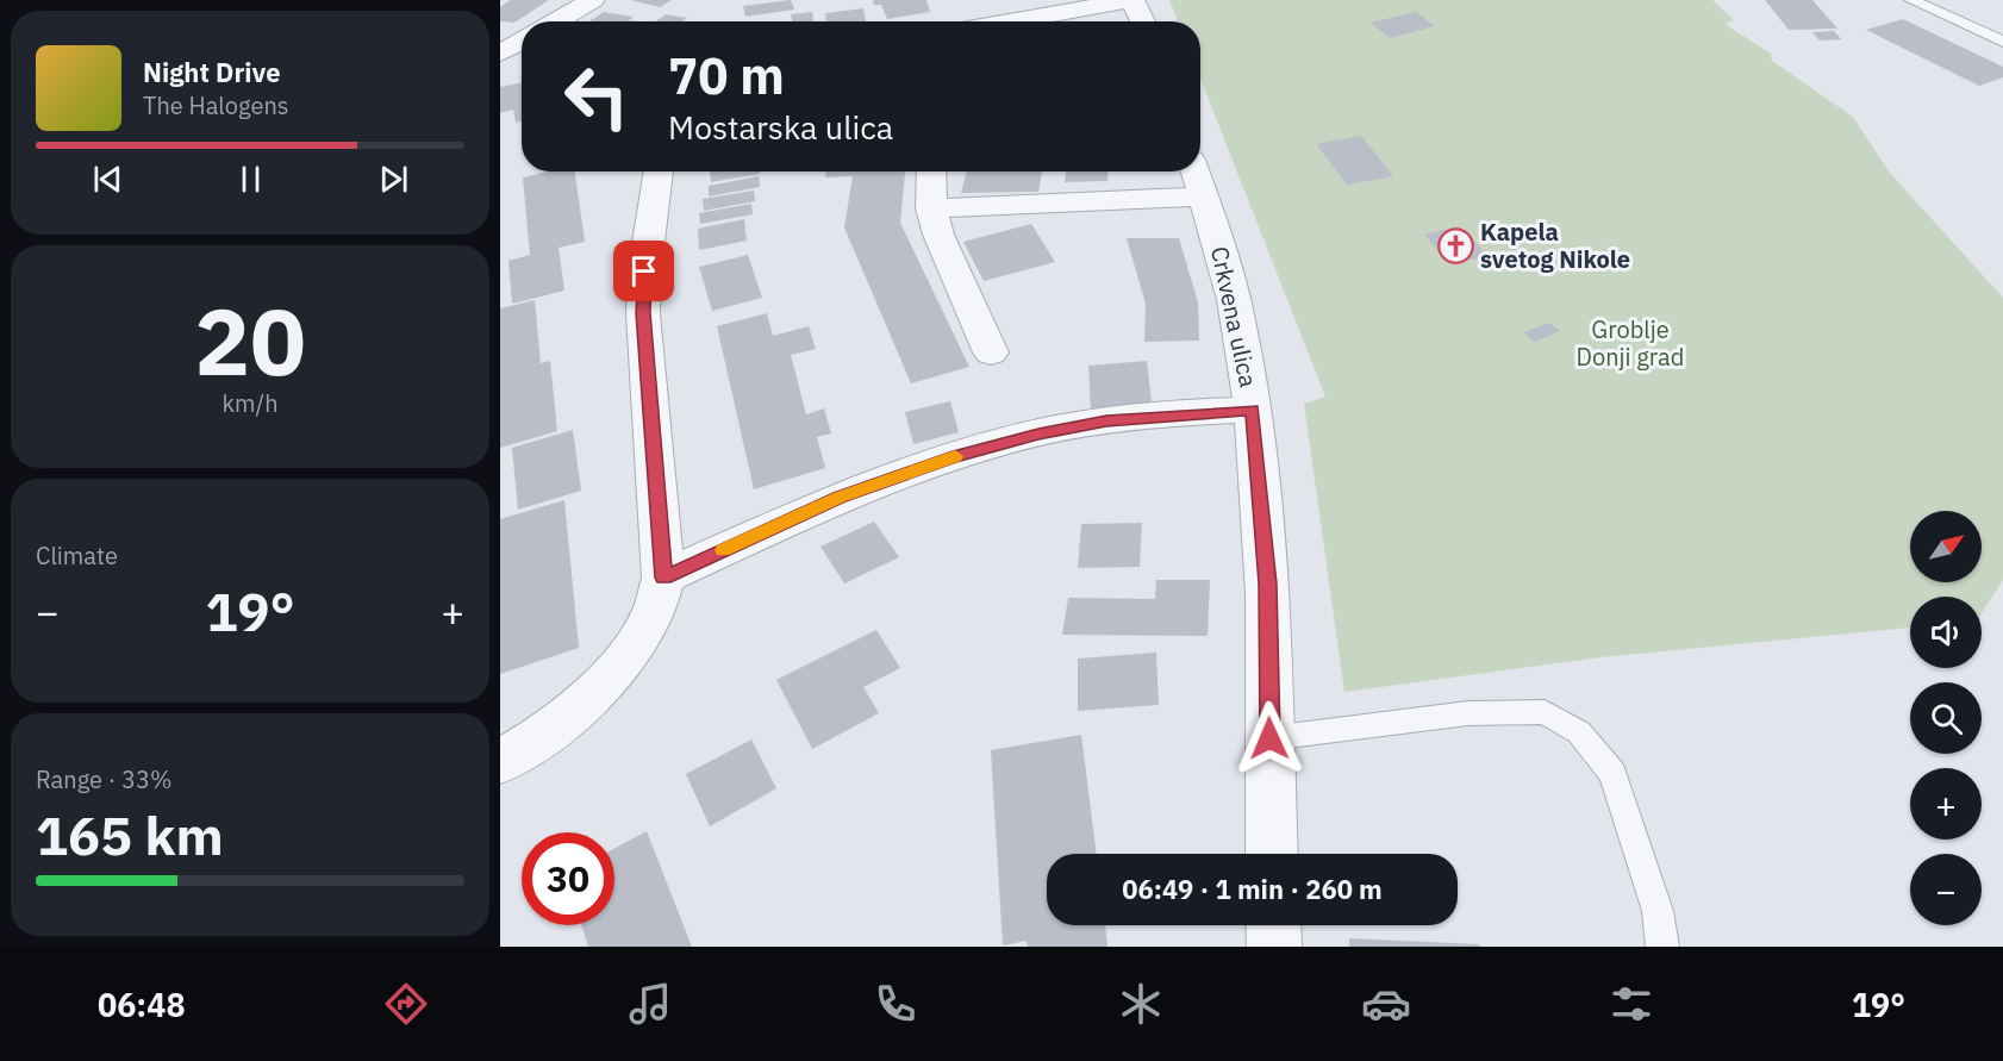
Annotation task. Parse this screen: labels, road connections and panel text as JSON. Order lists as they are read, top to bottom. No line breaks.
{"streets":{"street":["Crkvena ulica"]},"parks":["Groblje Donji grad"],"places":{"church":["Kapela svetog Nikole"]},"north":"top right","page":{"turn":["70 m","Mostarska ulica"],"song":["Night Drive","The Halogens"],"tile":[["20","km/h"],"Climate",["Range · 33%","165 km"]],"map_buttons":["+","−"],"heat":["−","19°","+"],"limit":"30","trip":"06:49 · 1 min · 260 m","tabs":["06:48","19°"]}}
